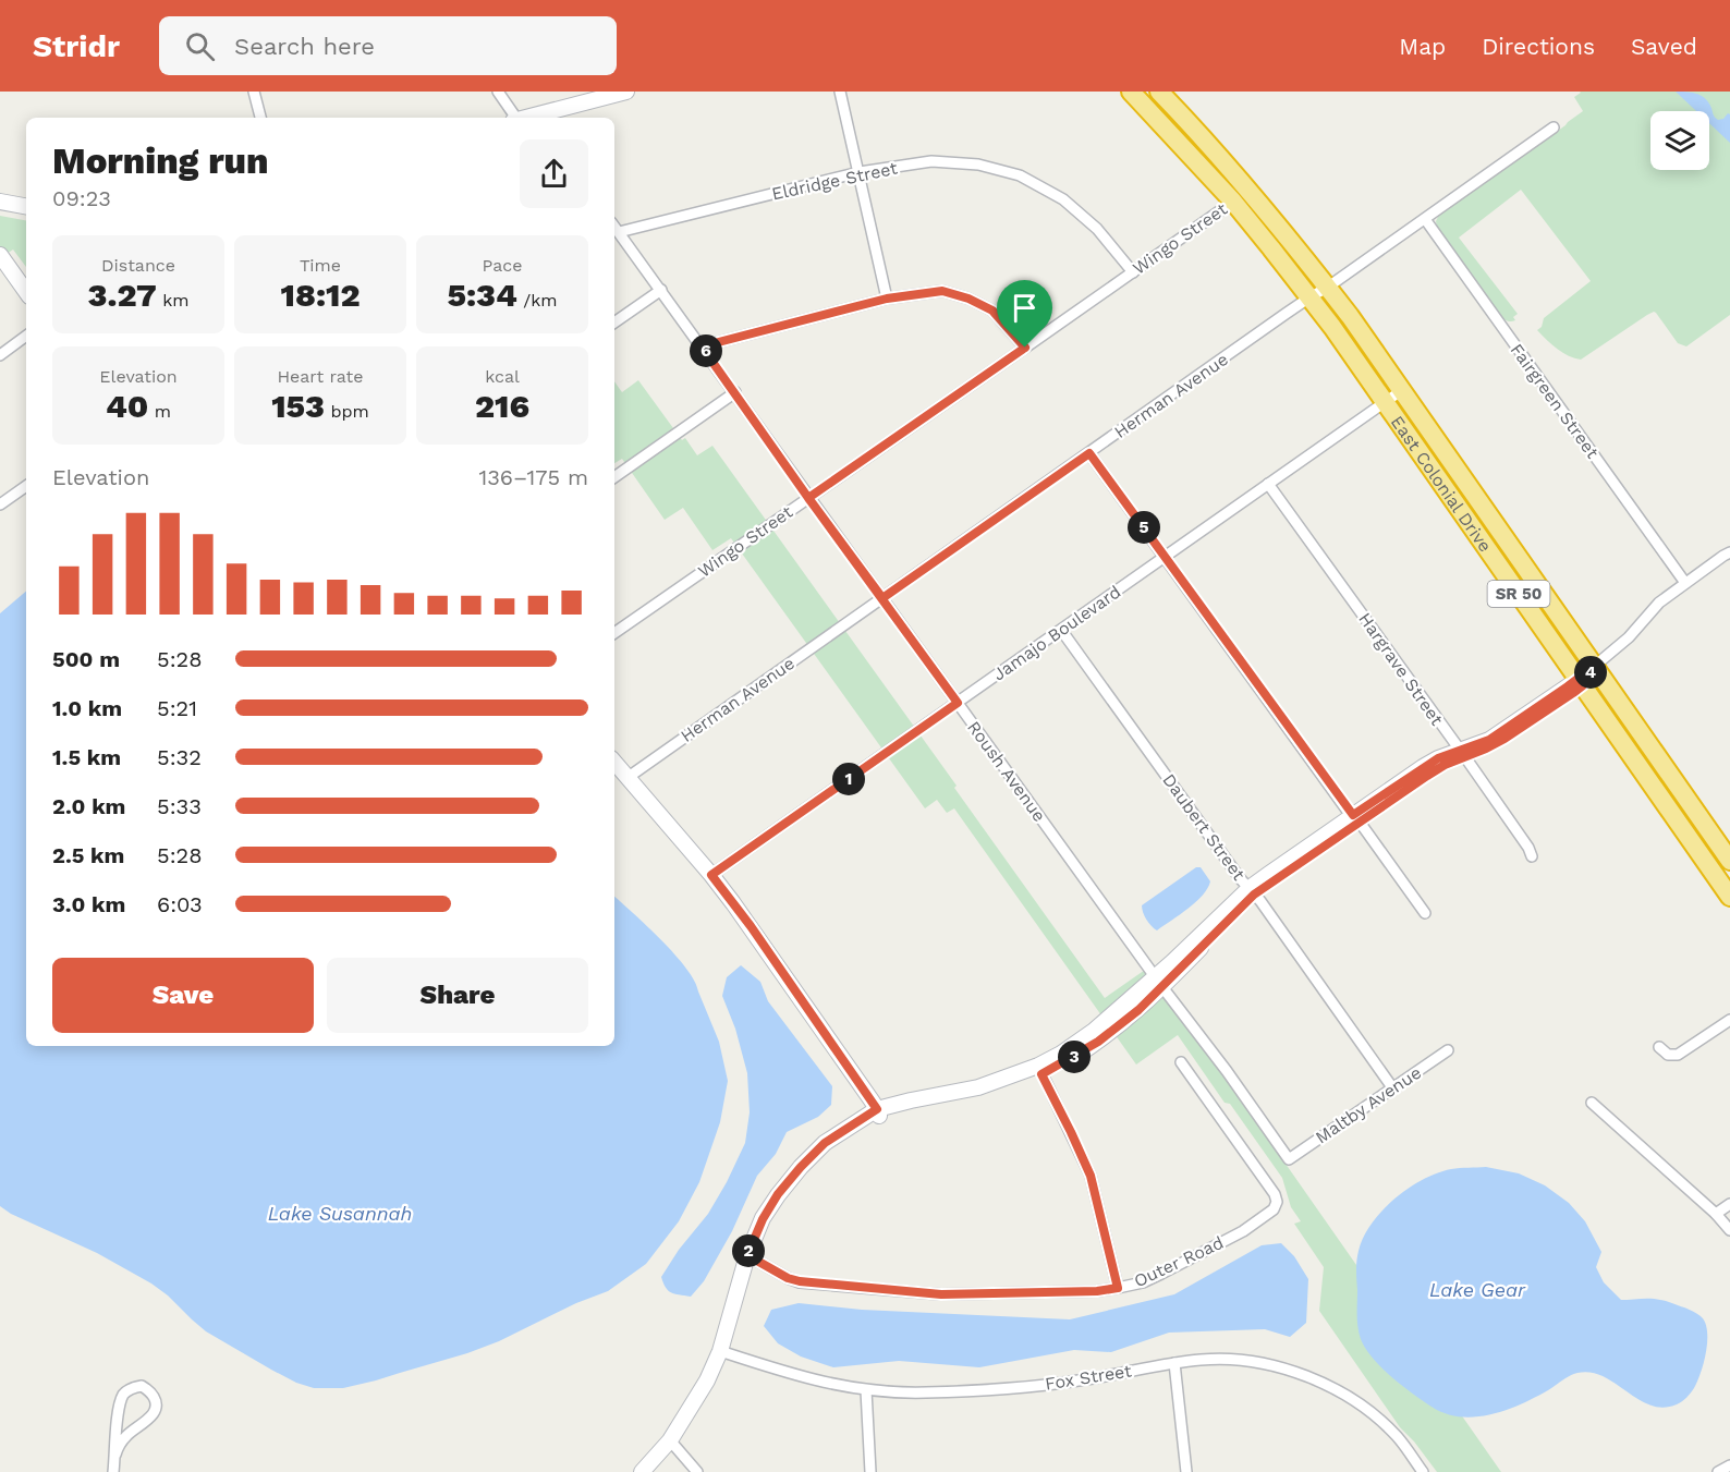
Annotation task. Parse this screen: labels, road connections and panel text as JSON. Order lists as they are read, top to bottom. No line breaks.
{"streets":{"highway":["East Colonial Drive","SR 50"],"street":["Eldridge Street","Wingo Street","Herman Avenue","Fairgreen Street","Jamajo Boulevard","Hargrave Street","Roush Avenue","Daubert Street","Maltby Avenue","Outer Road","Fox Street"]},"crossings":[["Eldridge Street","Wingo Street"],["Eldridge Street","Roush Avenue"],["Wingo Street","East Colonial Drive"],["Wingo Street","Roush Avenue"],["Herman Avenue","Fairgreen Street"],["Herman Avenue","East Colonial Drive"],["Herman Avenue","Roush Avenue"],["East Colonial Drive","Jamajo Boulevard"],["Jamajo Boulevard","Hargrave Street"],["Jamajo Boulevard","Roush Avenue"],["Jamajo Boulevard","Daubert Street"],["Roush Avenue","Maltby Avenue"],["Daubert Street","Maltby Avenue"]],"water":["Lake Susannah","Lake Gear"],"page":{"header":"Stridr","search":"Search here","nav":["Map","Directions","Saved"],"heading":["Morning run","09:23"],"stats":[["Distance","3.27 km"],["Time","18:12"],["Pace","5:34 /km"],["Elevation","40 m"],["Heart rate","153 bpm"],["kcal","216"]],"pins":["6","5","4","1","3","2"],"chart":["Elevation","136–175 m"],"list":[{"name":"500 m","note":"5:28"},{"name":"1.0 km","note":"5:21"},{"name":"1.5 km","note":"5:32"},{"name":"2.0 km","note":"5:33"},{"name":"2.5 km","note":"5:28"},{"name":"3.0 km","note":"6:03"}],"buttons":["Save","Share"]}}
